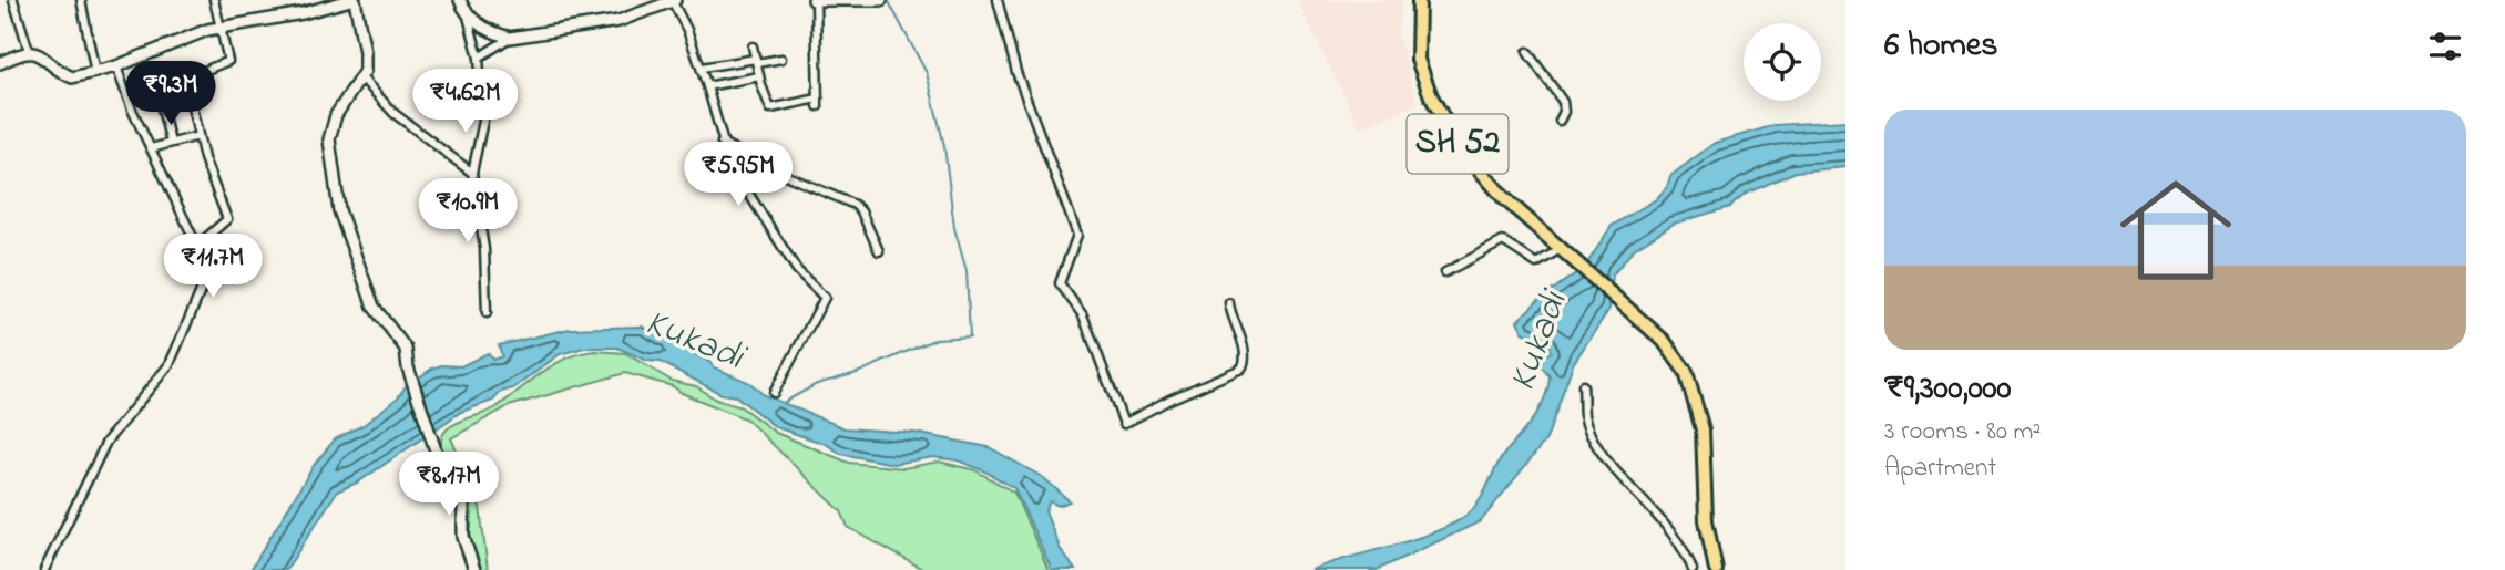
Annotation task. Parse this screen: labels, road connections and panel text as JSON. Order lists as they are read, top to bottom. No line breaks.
{"streets":{"main road":["SH 52"]},"water":["Kukadi"],"page":{"heading":"6 homes","price":["₹9.3M","₹4.62M","₹5.95M","₹10.9M","₹11.7M","₹8.17M"],"list":[{"name":"₹9,300,000","note":"3 rooms · 80 m² · Apartment"}]}}
